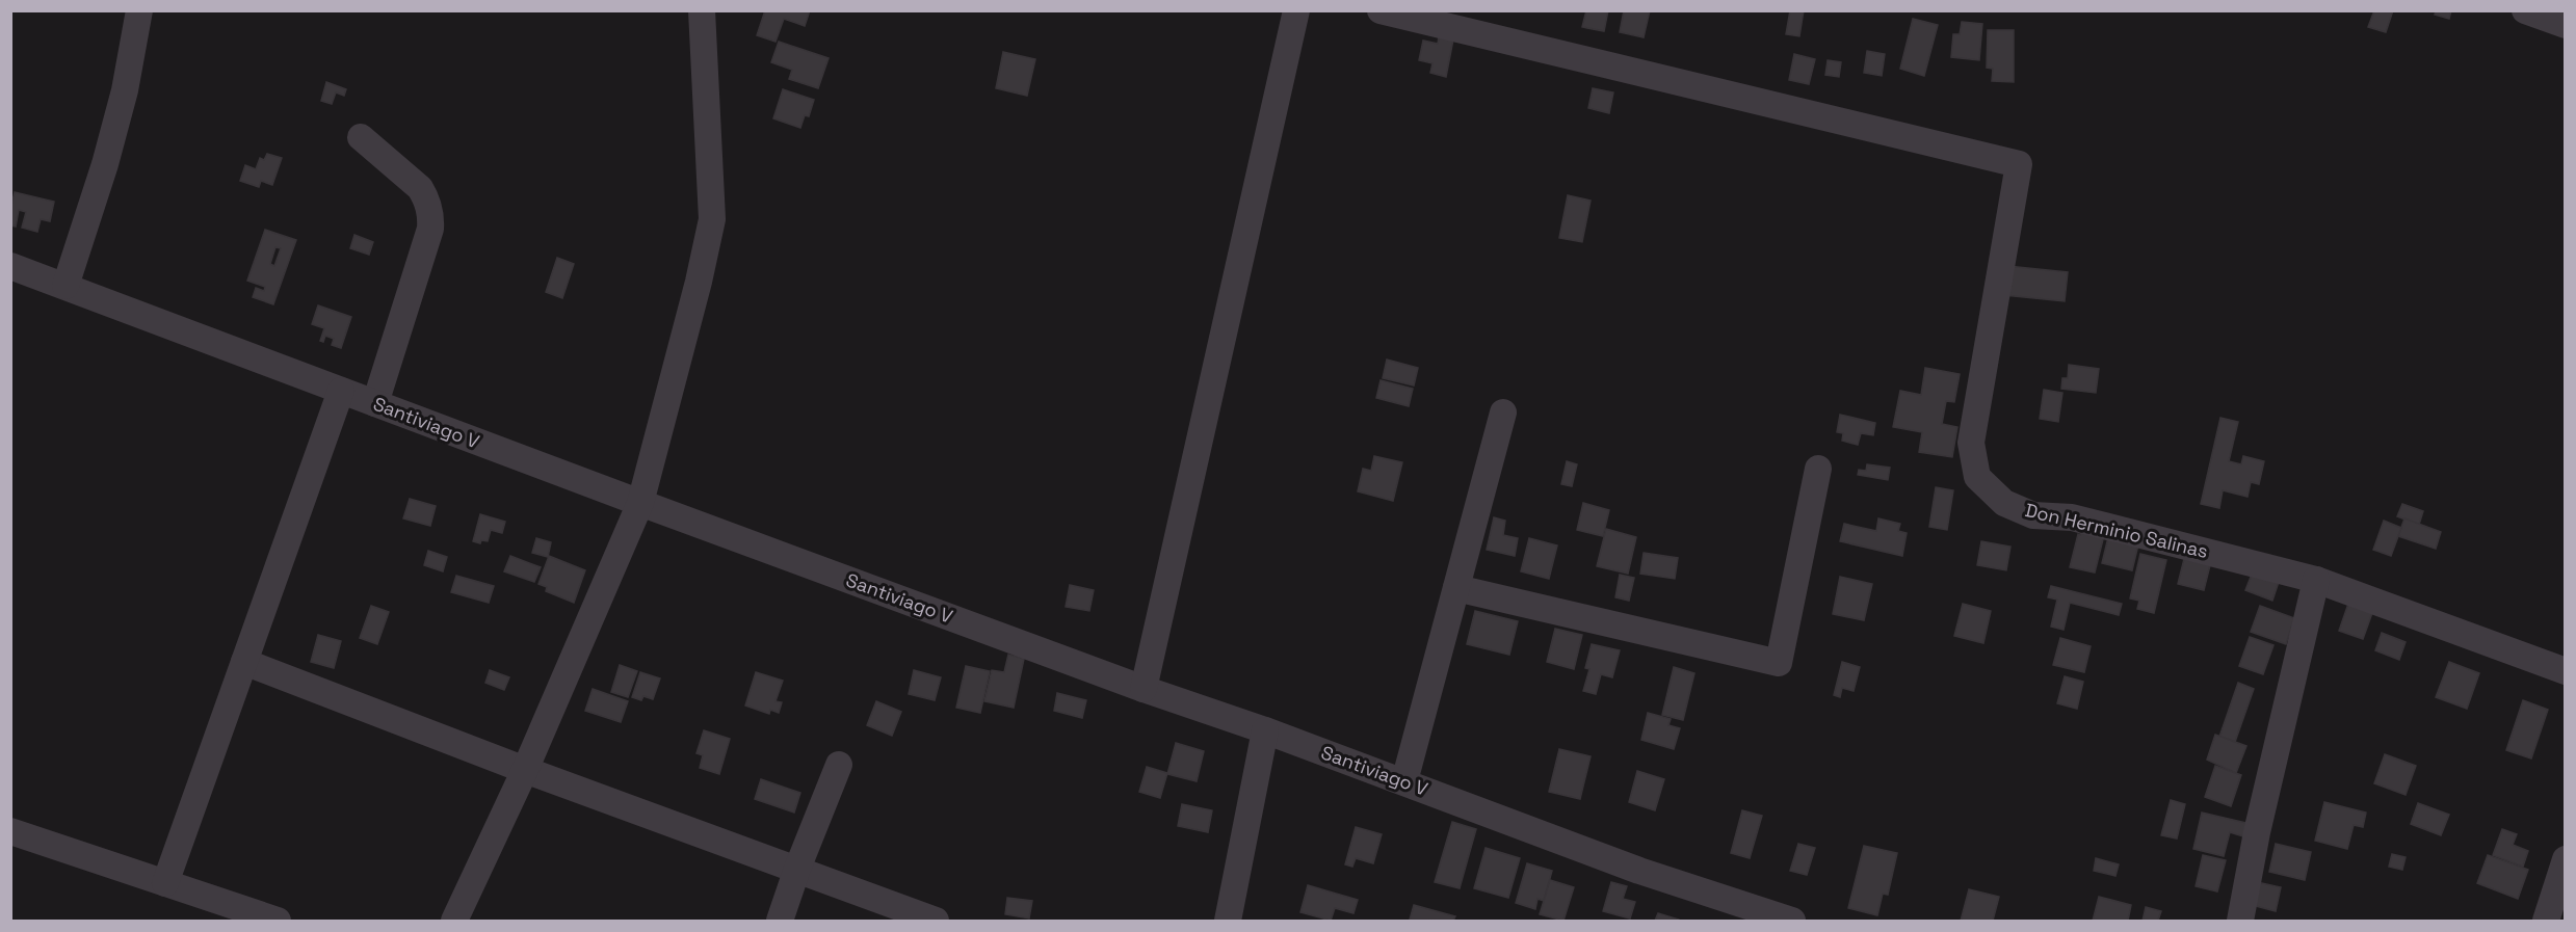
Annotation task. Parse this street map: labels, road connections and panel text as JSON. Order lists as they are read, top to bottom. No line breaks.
{"streets":{"street":["Santiviago V","Don Herminio Salinas"]}}
